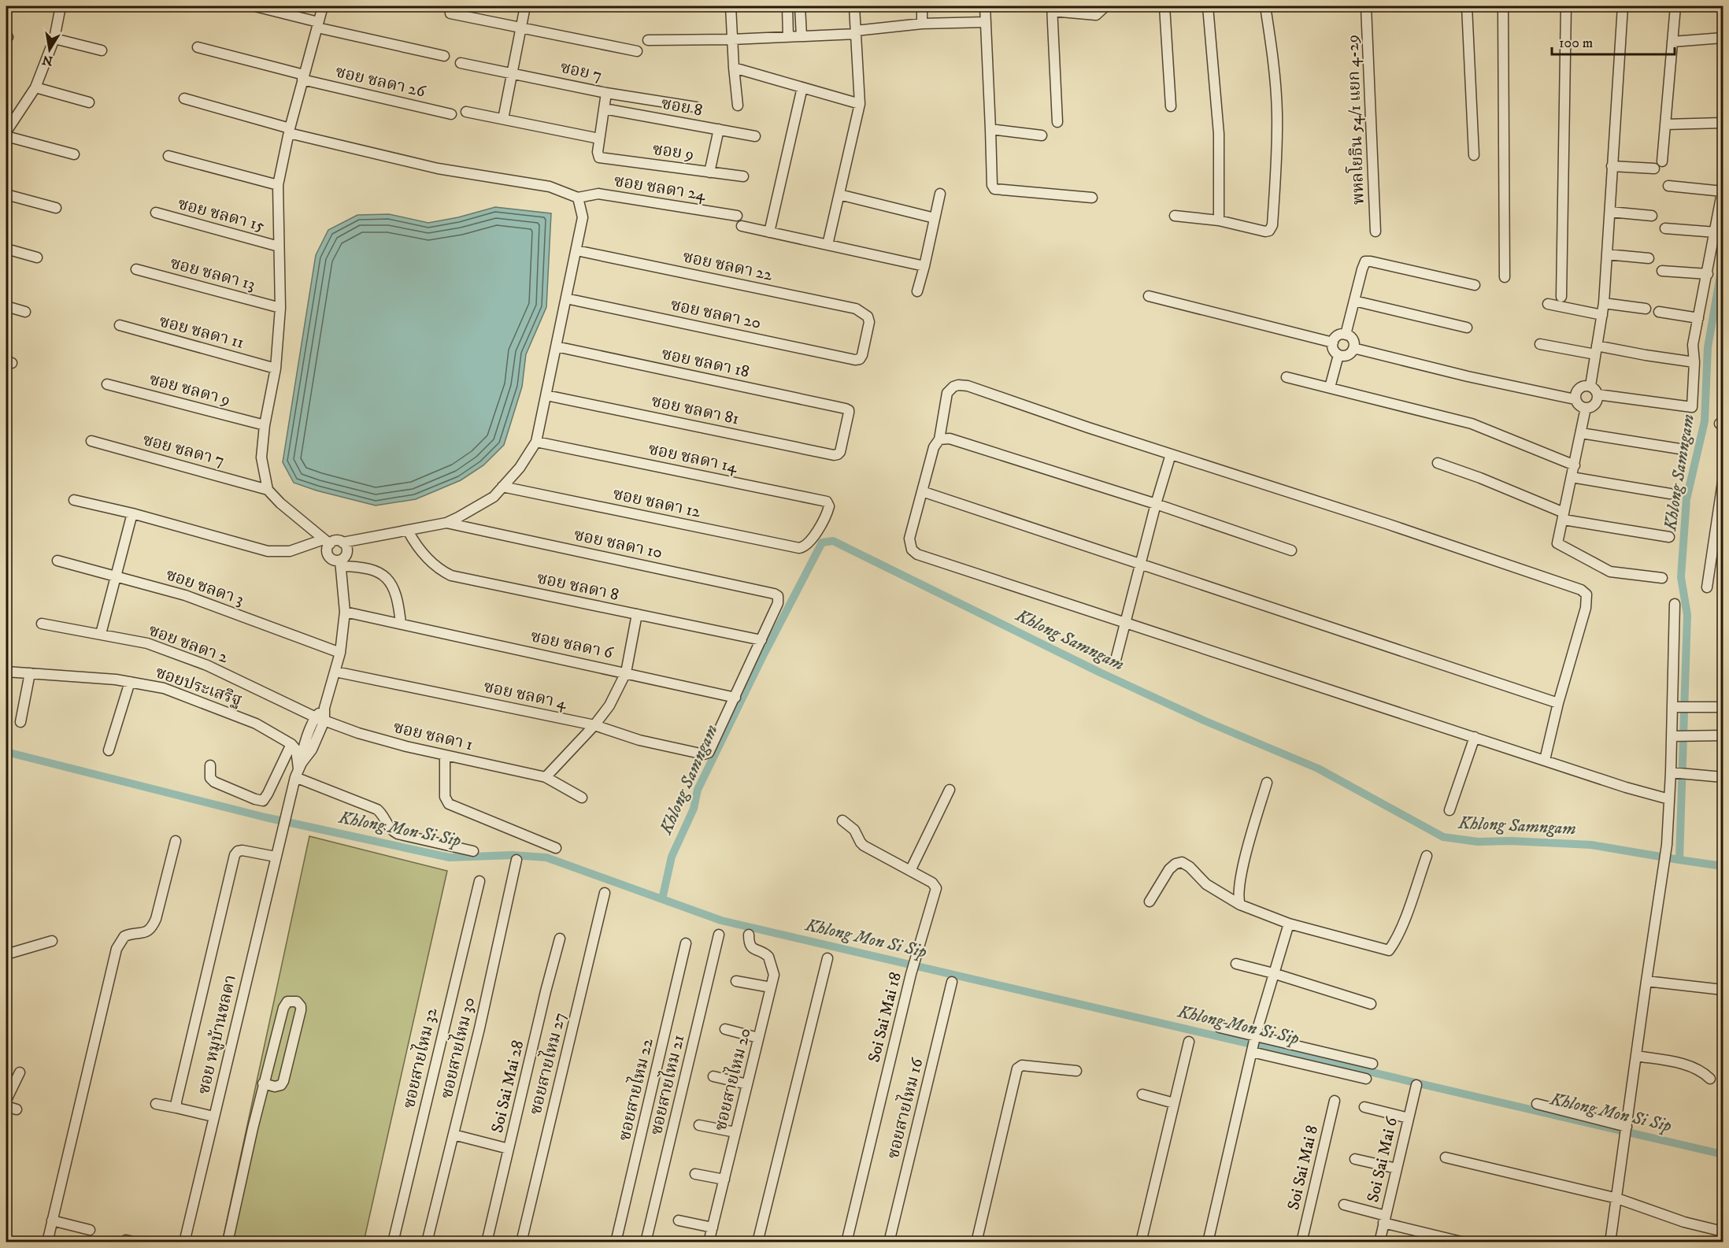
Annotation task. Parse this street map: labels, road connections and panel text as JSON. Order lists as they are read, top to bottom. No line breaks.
{"streets":{"street":["ซอย 7","ซอย ชลดา 26","ซอย 8","พหลโยธิน 54/1 แยก 4-29","ซอย 9","ซอย ชลดา 24","ซอย ชลดา 15","ซอย ชลดา 22","ซอย ชลดา 13","ซอย ชลดา 20","ซอย ชลดา 11","ซอย ชลดา 18","ซอย ชลดา 9","ซอย ชลดา 81","ซอย ชลดา 7","ซอย ชลดา 14","ซอย ชลดา 12","ซอย ชลดา 10","ซอย ชลดา 8","ซอย ชลดา 3","ซอย ชลดา 2","ซอย ชลดา 6","ซอยประเสริฐ","ซอย ชลดา 4","ซอย ชลดา 1","Soi Sai Mai 18","ซอย หมูบ้านชลดา","ซอยสายไหม 30","ซอยสายไหม 32","ซอยสายไหม 27","ซอยสายไหม 20","ซอยสายไหม 21","Soi Sai Mai 28","ซอยสายไหม 22","ซอยสายไหม 16","Soi Sai Mai 6","Soi Sai Mai 8"]},"crossings":[["ซอย ชลดา 22","ซอย ชลดา 20"],["ซอย ชลดา 18","ซอย ชลดา 81"],["ซอย ชลดา 14","ซอย ชลดา 12"],["ซอย ชลดา 10","ซอย ชลดา 8"],["ซอย ชลดา 2","ซอย ชลดา 1"],["ซอย ชลดา 2","ซอย หมูบ้านชลดา"],["ซอย ชลดา 6","ซอย ชลดา 4"],["ซอย ชลดา 1","ซอย หมูบ้านชลดา"]],"water":["Khlong Samngam","Khlong Mon Si Sip"],"scale_bar":"100 m","north":"bottom"}
